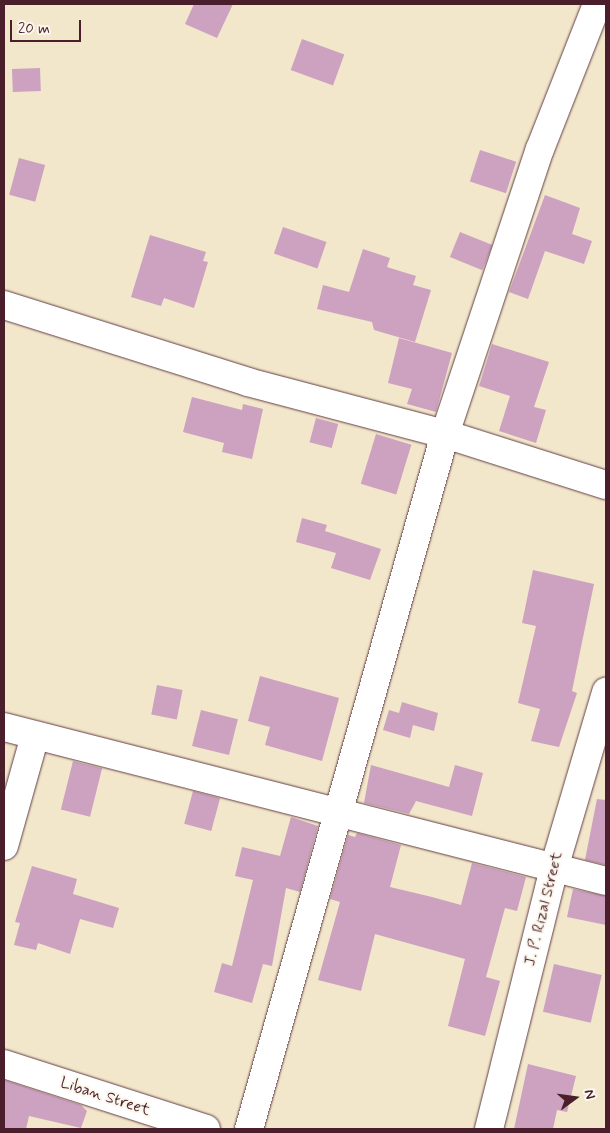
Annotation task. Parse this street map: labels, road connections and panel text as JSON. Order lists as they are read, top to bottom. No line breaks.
{"streets":{"street":["J. P. Rizal Street","Liban Street"]},"scale_bar":"20 m","north":"right"}
